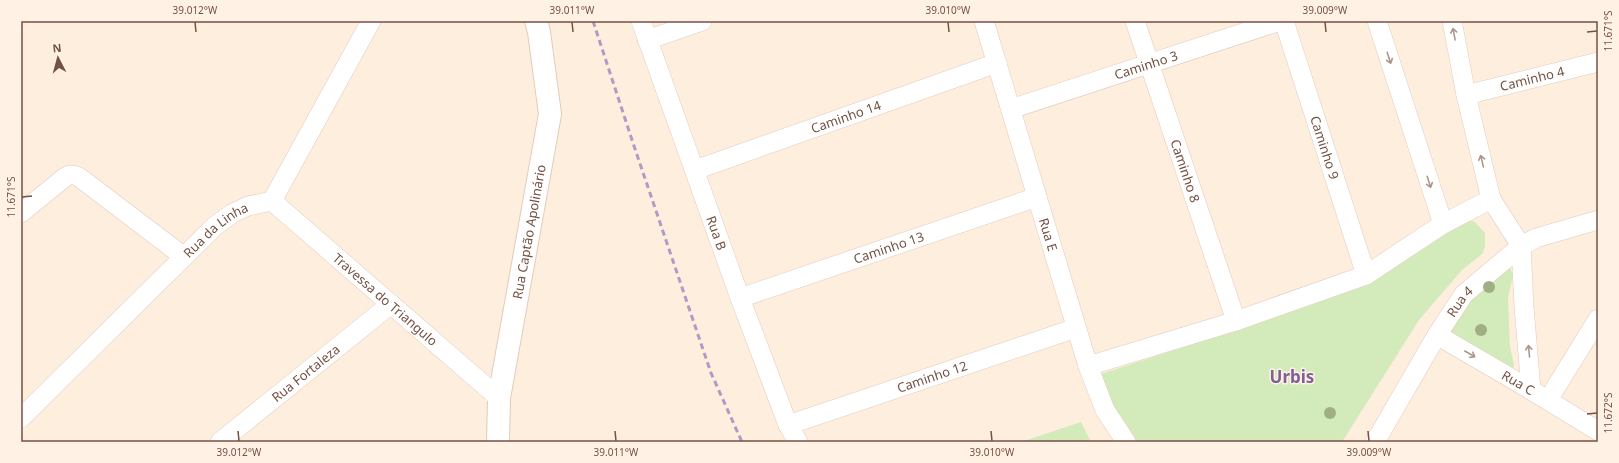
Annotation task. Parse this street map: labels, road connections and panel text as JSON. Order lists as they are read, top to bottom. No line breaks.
{"streets":{"street":["Caminho 3","Caminho 4","Caminho 14","Caminho 9","Caminho 8","Rua Captão Apolinário","Rua da Linha","Rua B","Rua E","Caminho 13","Travessa do Triangulo","Rua 4","Rua Fortaleza","Caminho 12","Rua C"]},"crossings":[["Caminho 3","Caminho 8"],["Caminho 3","Rua E"],["Caminho 14","Rua B"],["Caminho 14","Rua E"],["Rua Captão Apolinário","Travessa do Triangulo"],["Rua da Linha","Travessa do Triangulo"],["Rua B","Caminho 13"],["Rua B","Caminho 12"],["Rua E","Caminho 13"],["Rua E","Caminho 12"],["Travessa do Triangulo","Rua Fortaleza"],["Rua 4","Rua C"]],"one_way":["Rua C"],"districts":["Urbis"],"north":"top","coordinates":["39.012°W","39.011°W","39.010°W","39.009°W","11.671°S","11.672°S"]}
